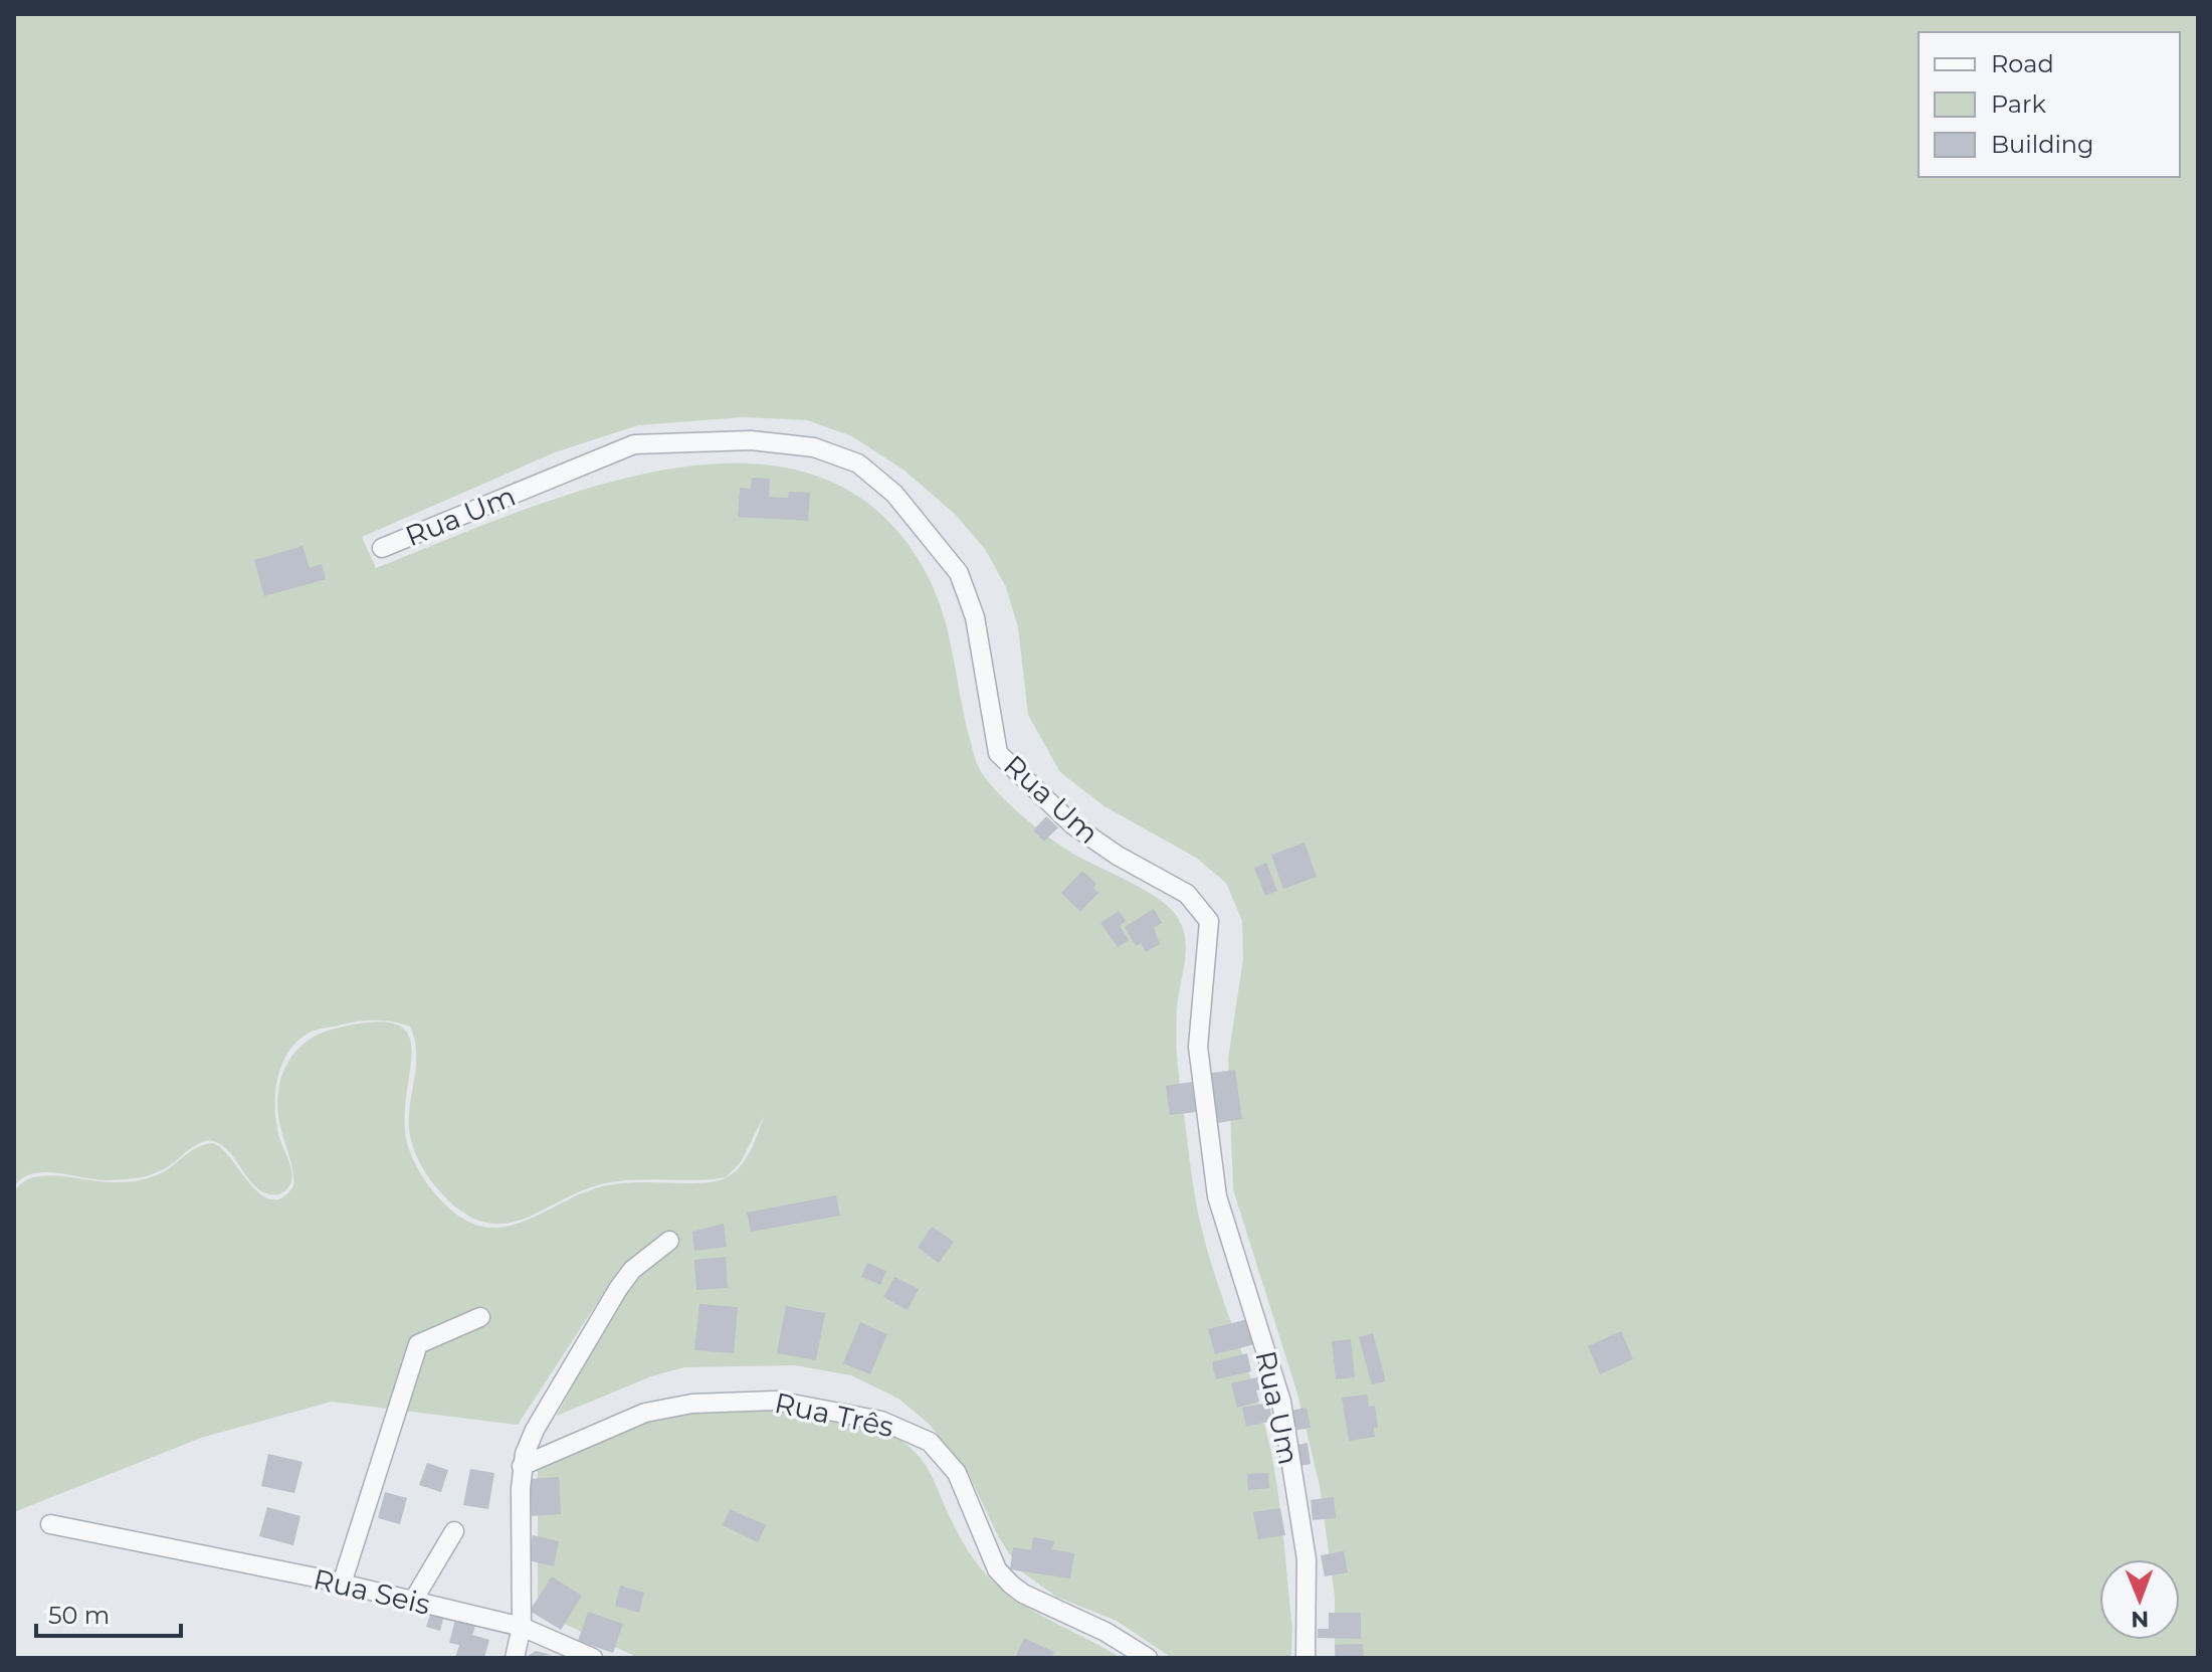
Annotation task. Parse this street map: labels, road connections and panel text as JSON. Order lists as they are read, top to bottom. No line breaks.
{"streets":{"street":["Rua Um","Rua Três","Rua Seis"]},"legend":["Road","Park","Building"],"scale_bar":"50 m","north":"bottom"}
